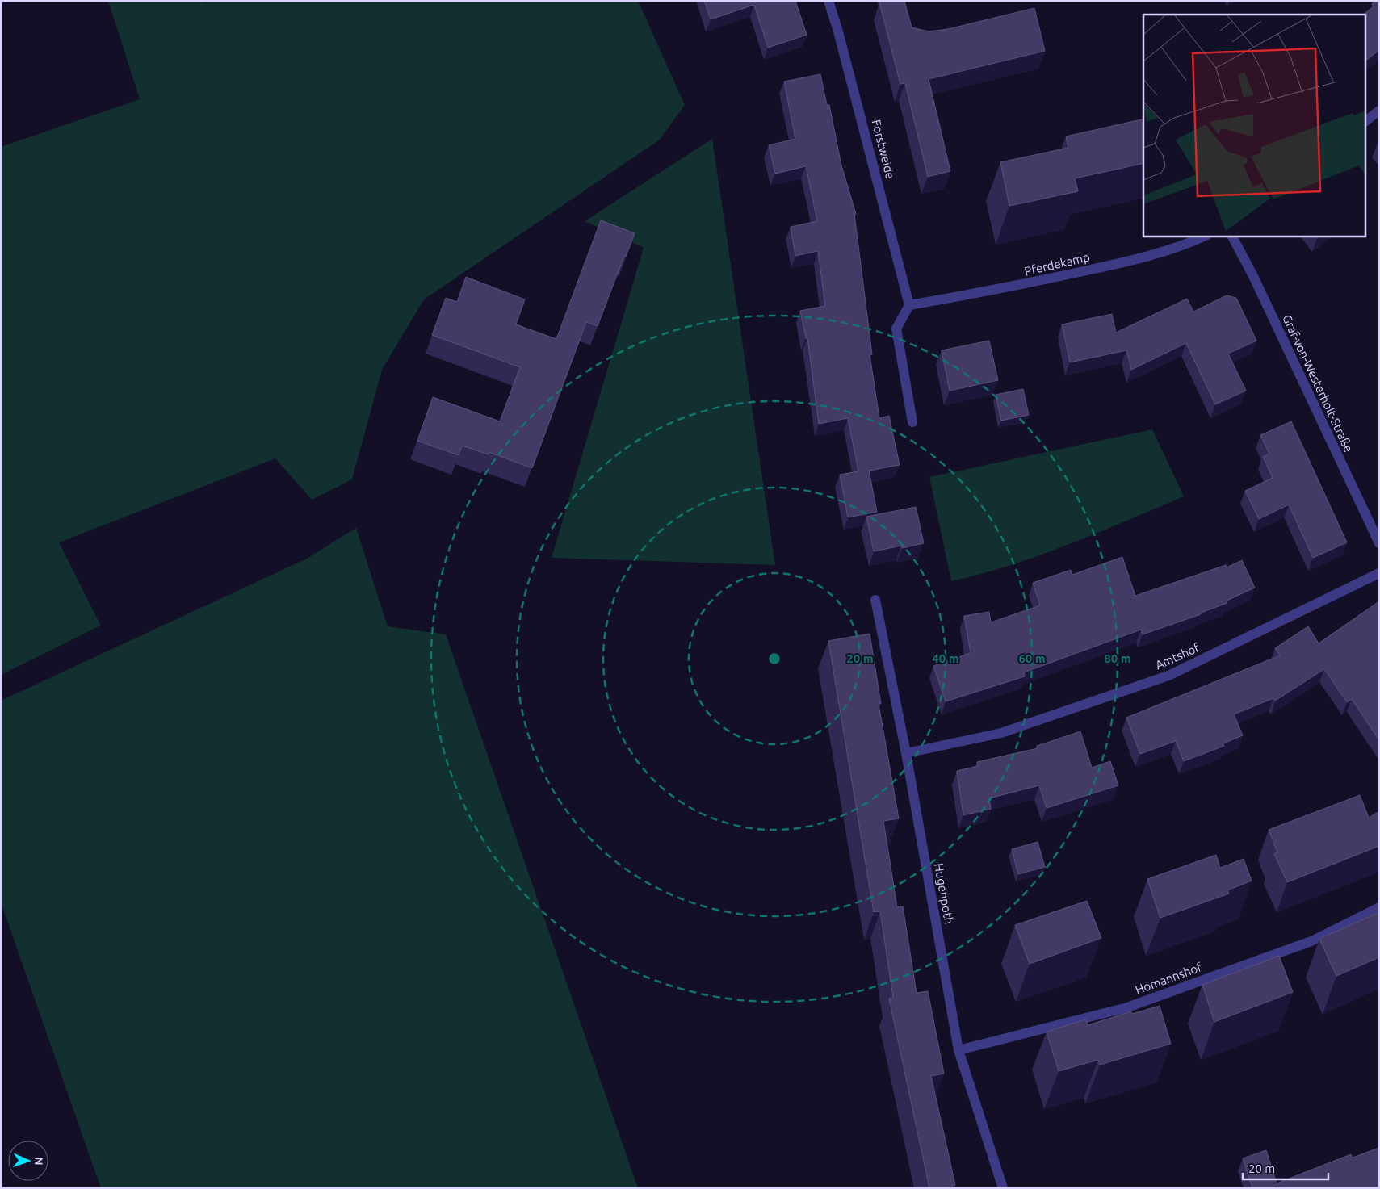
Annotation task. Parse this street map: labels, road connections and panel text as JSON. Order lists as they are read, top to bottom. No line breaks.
{"streets":{"street":["Forstweide","Pferdekamp","Graf-von-Westerholt-Straße","Amtshof","Hugenpoth","Homannshof"]},"crossings":[["Forstweide","Pferdekamp"],["Amtshof","Hugenpoth"],["Hugenpoth","Homannshof"]],"scale_bar":"20 m","north":"right","rings":["20 m","40 m","60 m","80 m"]}
